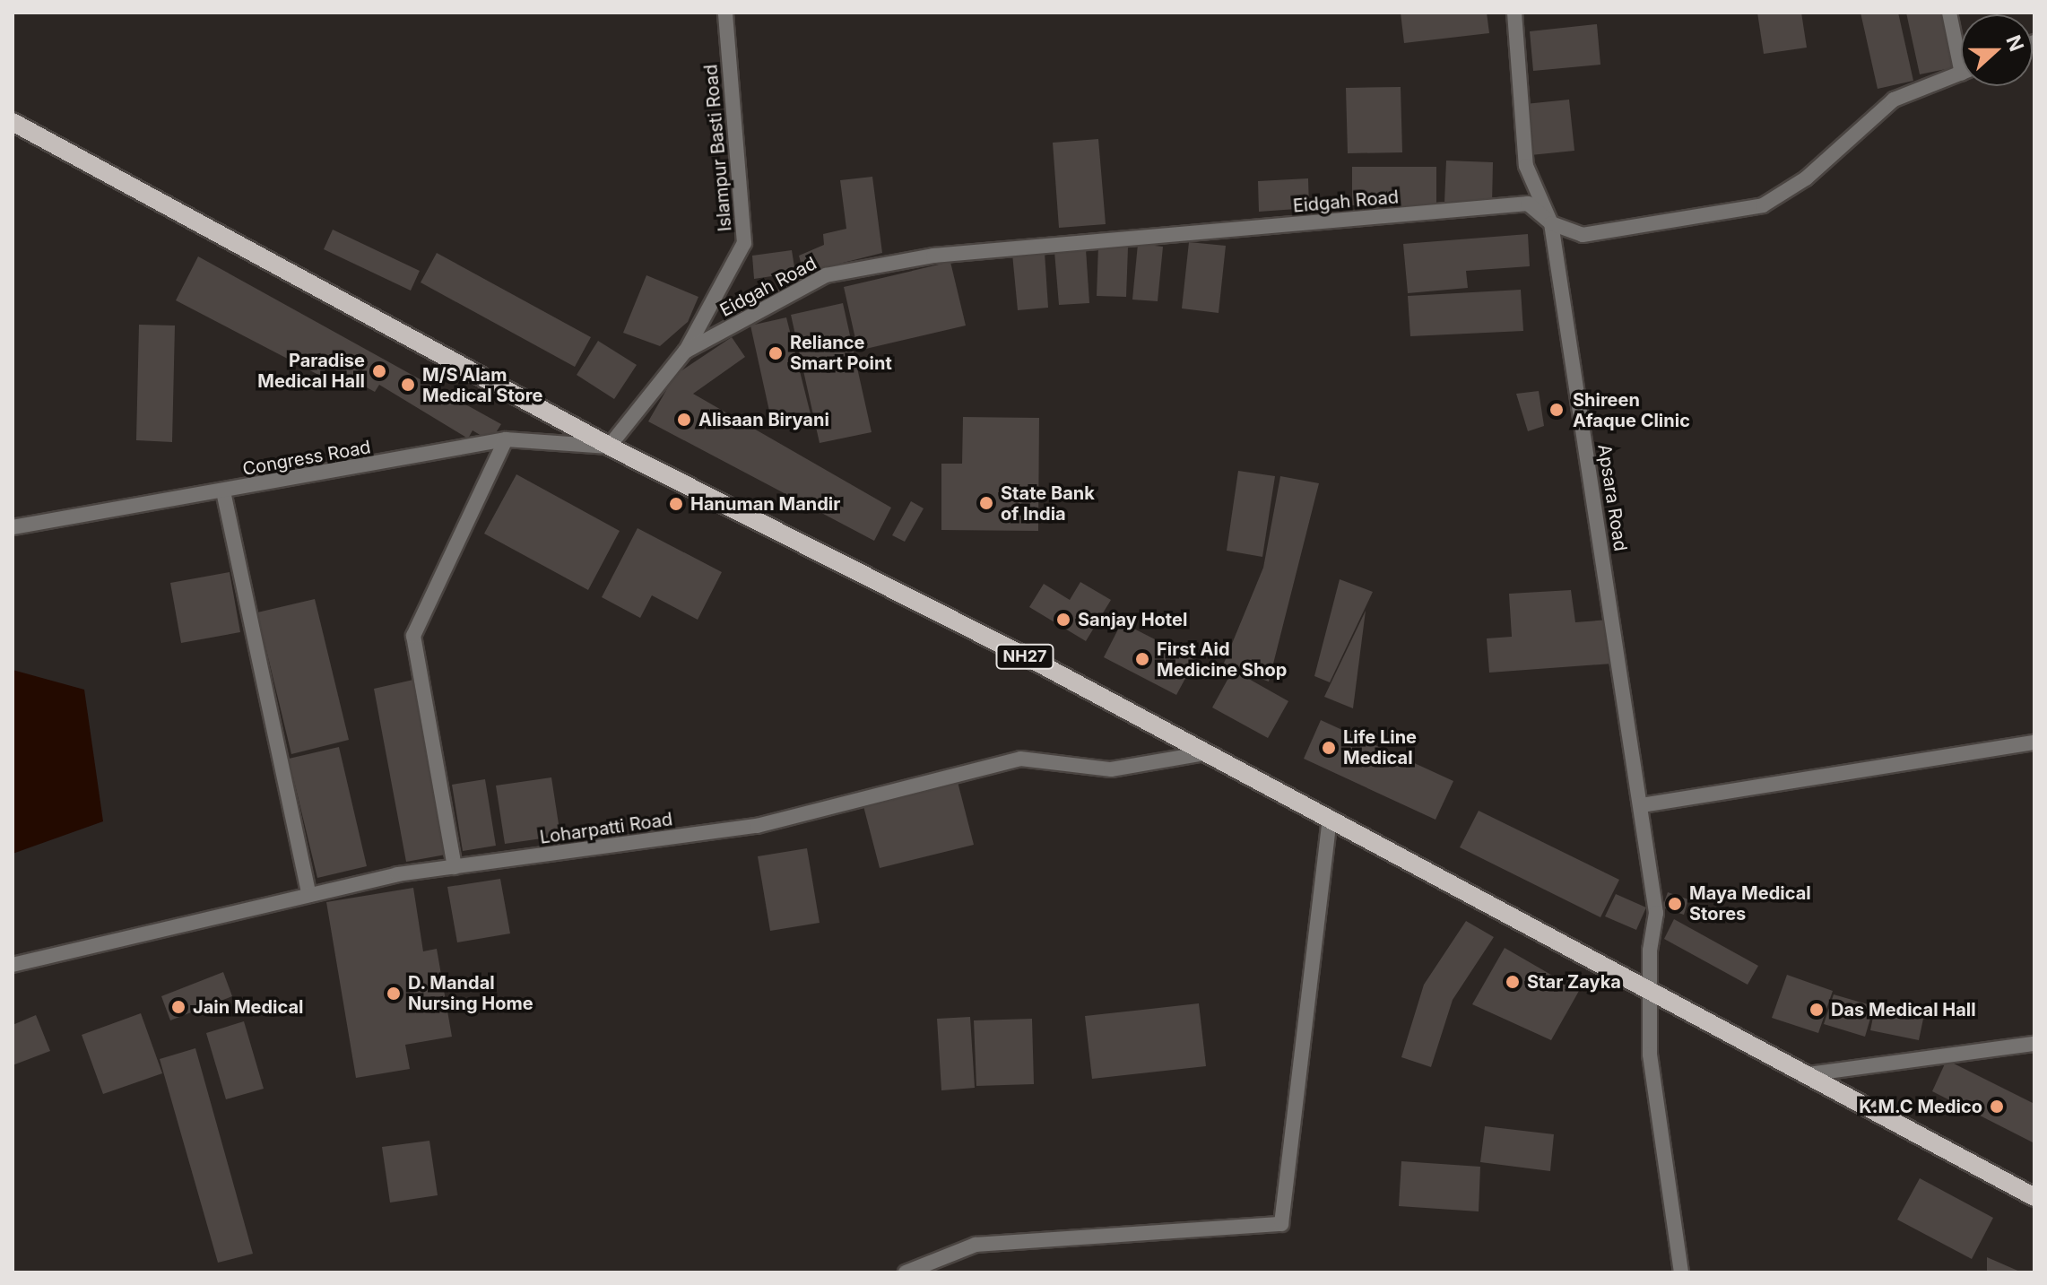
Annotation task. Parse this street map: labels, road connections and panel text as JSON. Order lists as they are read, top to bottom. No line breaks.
{"streets":{"main road":["NH27"],"street":["Islampur Basti Road","Eidgah Road","Congress Road","Apsara Road","Loharpatti Road"]},"crossings":[["Islampur Basti Road","Eidgah Road"],["Eidgah Road","Apsara Road"],["Congress Road","NH27"],["Apsara Road","NH27"],["NH27","Loharpatti Road"]],"places":["Reliance Smart Point","Paradise Medical Hall","M/S Alam Medical Store","Shireen Afaque Clinic","Alisaan Biryani","State Bank of India","Hanuman Mandir","Sanjay Hotel","First Aid Medicine Shop","Life Line Medical","Maya Medical Stores","Star Zayka","D. Mandal Nursing Home","Jain Medical","Das Medical Hall","K.M.C Medico"],"north":"right"}
